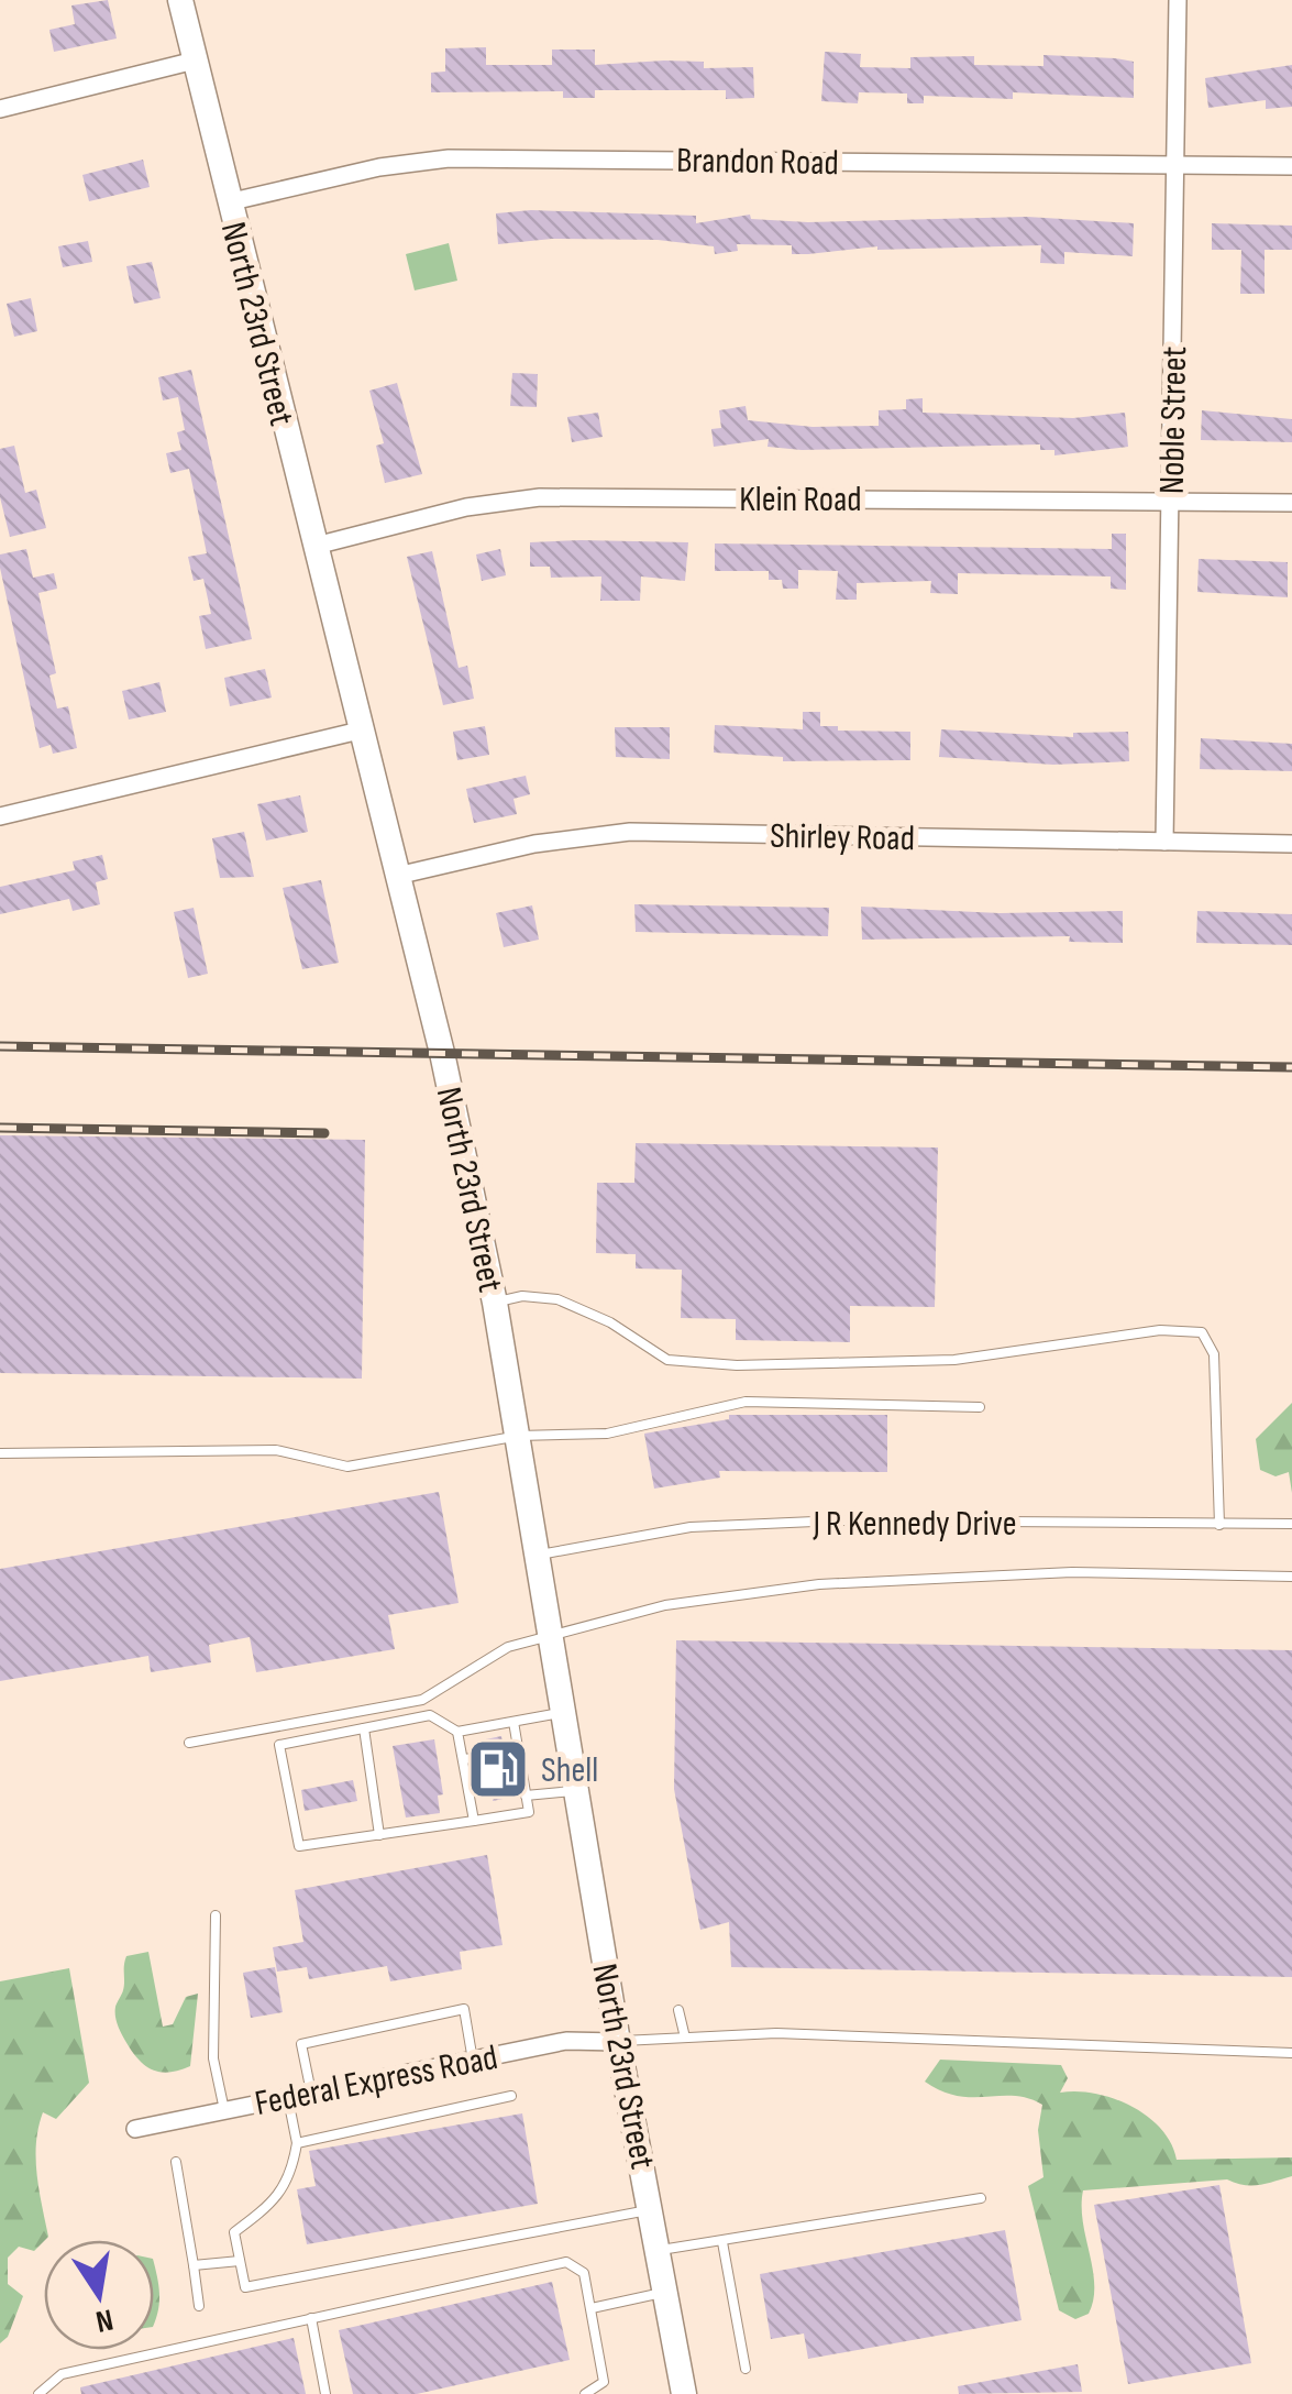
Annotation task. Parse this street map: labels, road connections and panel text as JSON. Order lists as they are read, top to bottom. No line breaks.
{"streets":{"main road":["North 23rd Street"],"street":["Brandon Road","Noble Street","Klein Road","Shirley Road","Federal Express Road"],"lane":["J R Kennedy Drive"]},"crossings":[["Brandon Road","North 23rd Street"],["Brandon Road","Noble Street"],["North 23rd Street","Klein Road"],["North 23rd Street","Shirley Road"],["North 23rd Street","J R Kennedy Drive"],["North 23rd Street","Federal Express Road"],["Noble Street","Klein Road"],["Noble Street","Shirley Road"]],"places":{"fuel station":["Shell"]},"north":"bottom"}
